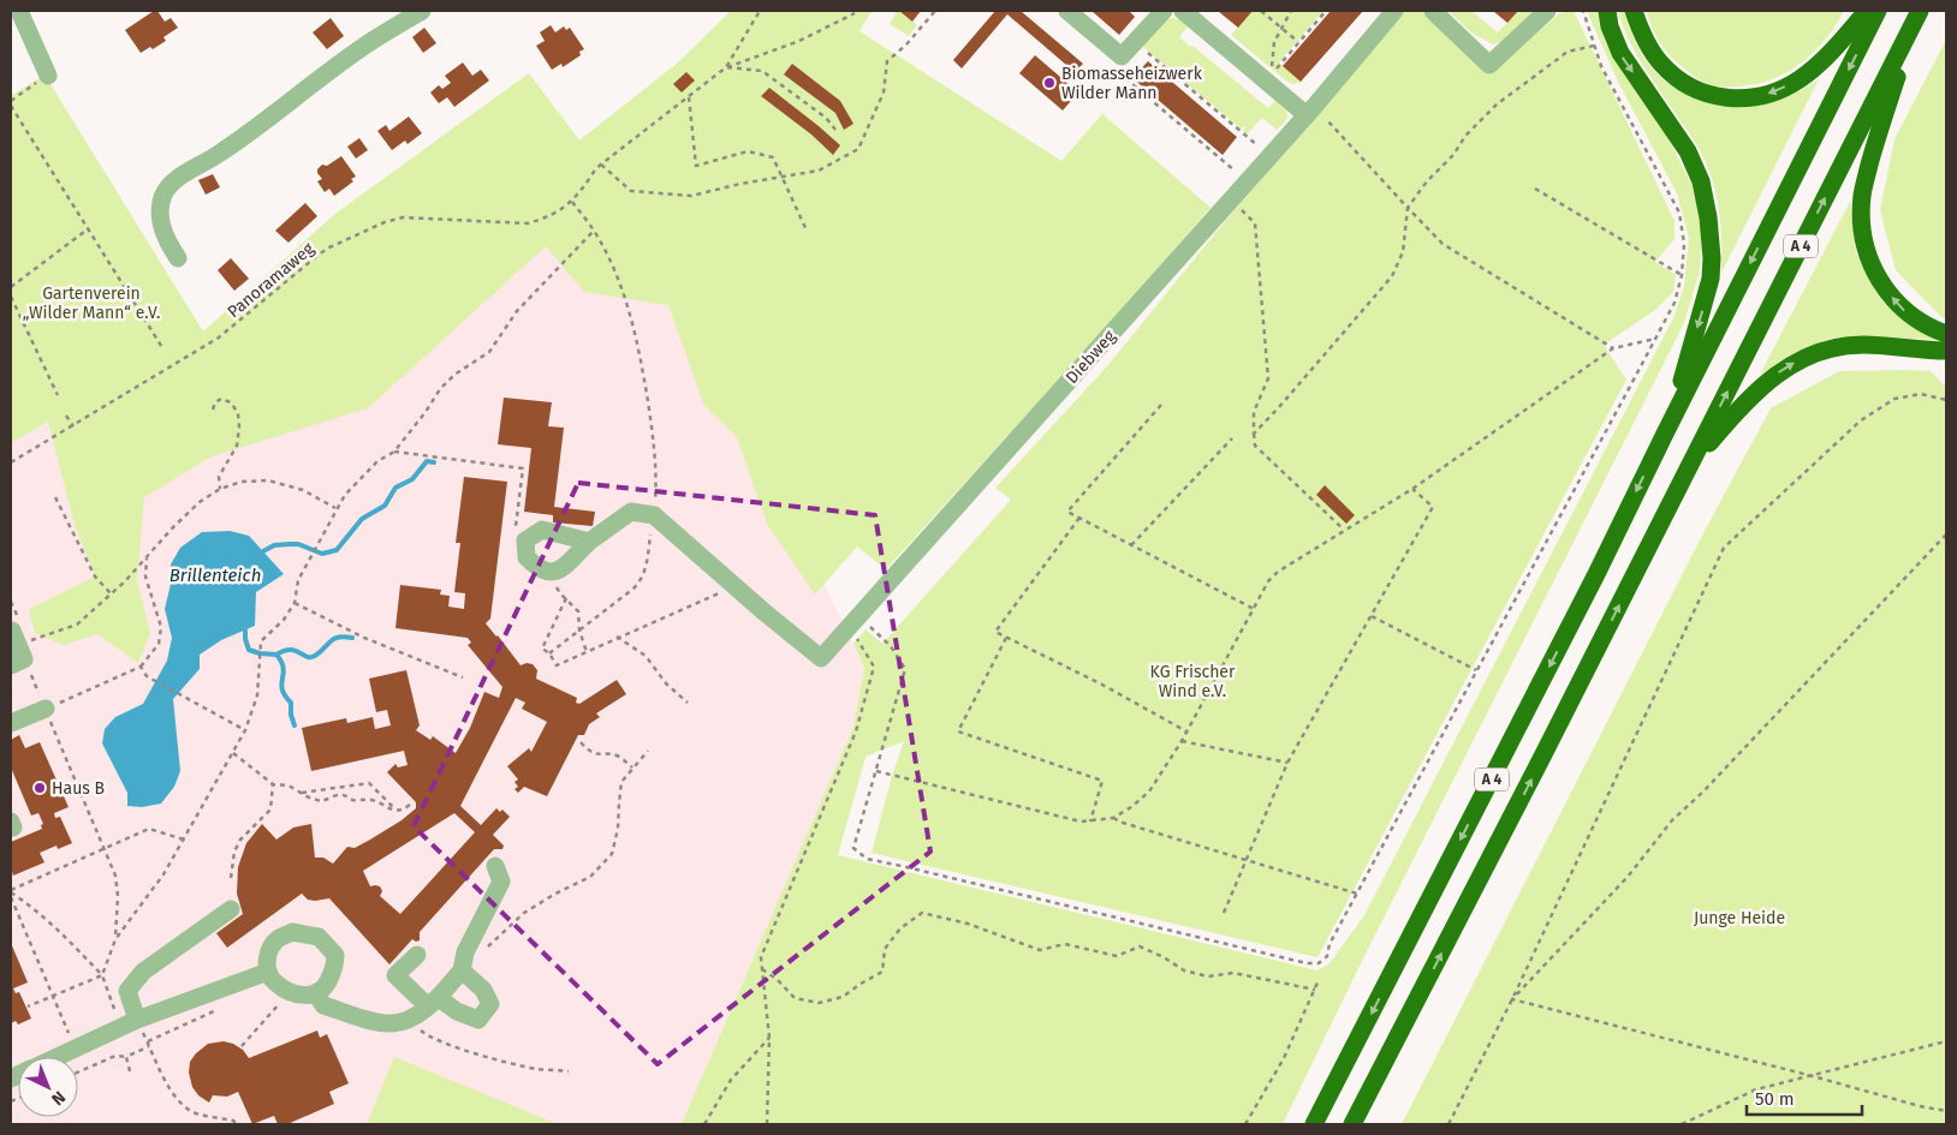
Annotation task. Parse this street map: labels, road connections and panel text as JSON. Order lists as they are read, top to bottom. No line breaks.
{"streets":{"highway":["A 4"],"street":["Diebweg"],"path":["Panoramaweg"]},"water":["Brillenteich"],"parks":["Gartenverein „Wilder Mann“ e.V.","KG Frischer Wind e.V.","Junge Heide"],"places":["Biomasseheizwerk Wilder Mann","Haus B"],"scale_bar":"50 m","north":"bottom right"}
